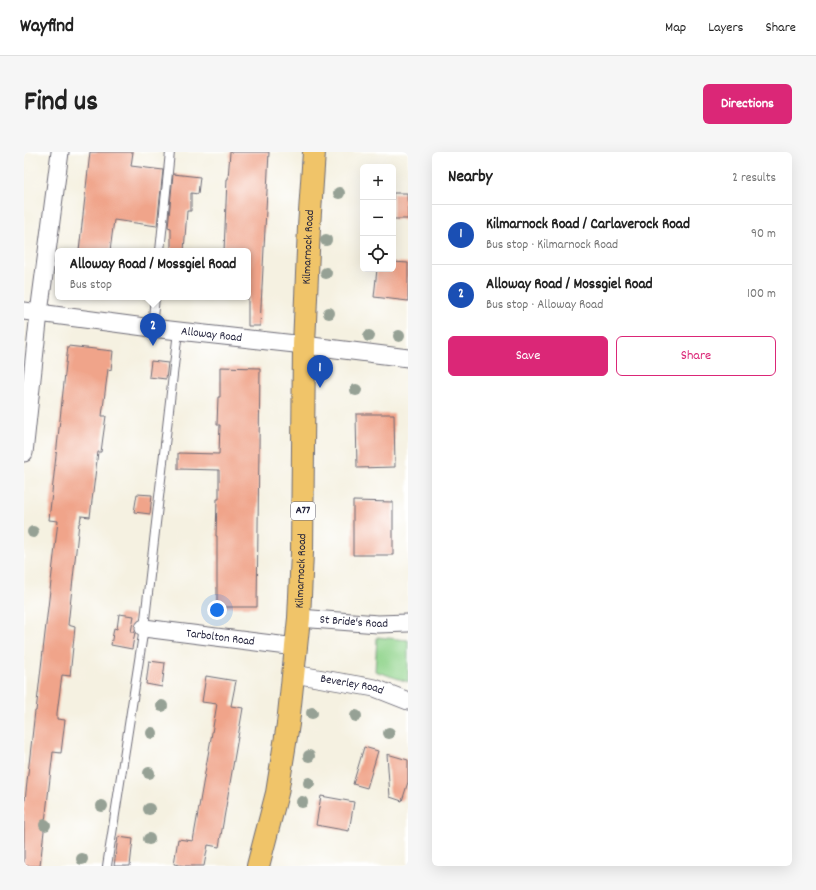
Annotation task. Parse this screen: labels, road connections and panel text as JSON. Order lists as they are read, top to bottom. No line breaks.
{"streets":{"main road":["Kilmarnock Road","A77"],"street":["Alloway Road","St Bride's Road","Tarbolton Road","Beverley Road"]},"crossings":[["Kilmarnock Road","Alloway Road"],["Kilmarnock Road","St Bride's Road"],["Kilmarnock Road","Tarbolton Road"],["Kilmarnock Road","Beverley Road"]],"page":{"header":"Wayfind","nav":["Map","Layers","Share"],"title":"Find us","buttons":["Directions",["Save","Share"]],"heading":["Nearby","2 results"],"map_buttons":["+","−"],"list":[{"mark":"1","name":"Kilmarnock Road / Carlaverock Road","note":"Bus stop · Kilmarnock Road","value":"90 m"},{"mark":"2","name":"Alloway Road / Mossgiel Road","note":"Bus stop · Alloway Road","value":"100 m"}],"popup":["Alloway Road / Mossgiel Road","Bus stop"],"pins":["2","1"]}}
